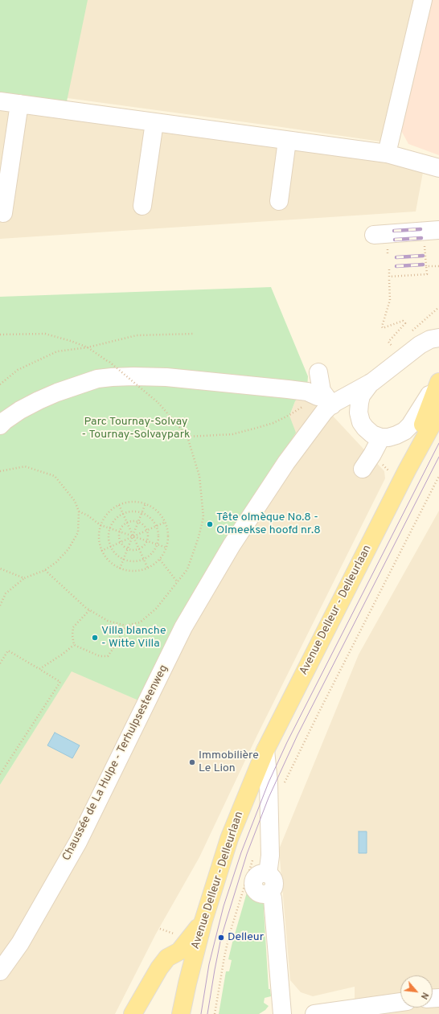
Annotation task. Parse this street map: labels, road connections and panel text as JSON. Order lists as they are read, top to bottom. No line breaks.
{"streets":{"main road":["Avenue Delleur - Delleurlaan"],"street":["Chaussée de La Hulpe - Terhulpsesteenweg"]},"parks":["Parc Tournay-Solvay - Tournay-Solvaypark"],"places":["Tête olmèque No.8 - Olmeekse hoofd nr.8","Villa blanche - Witte Villa","Immobilière Le Lion","Delleur"],"north":"bottom right"}
